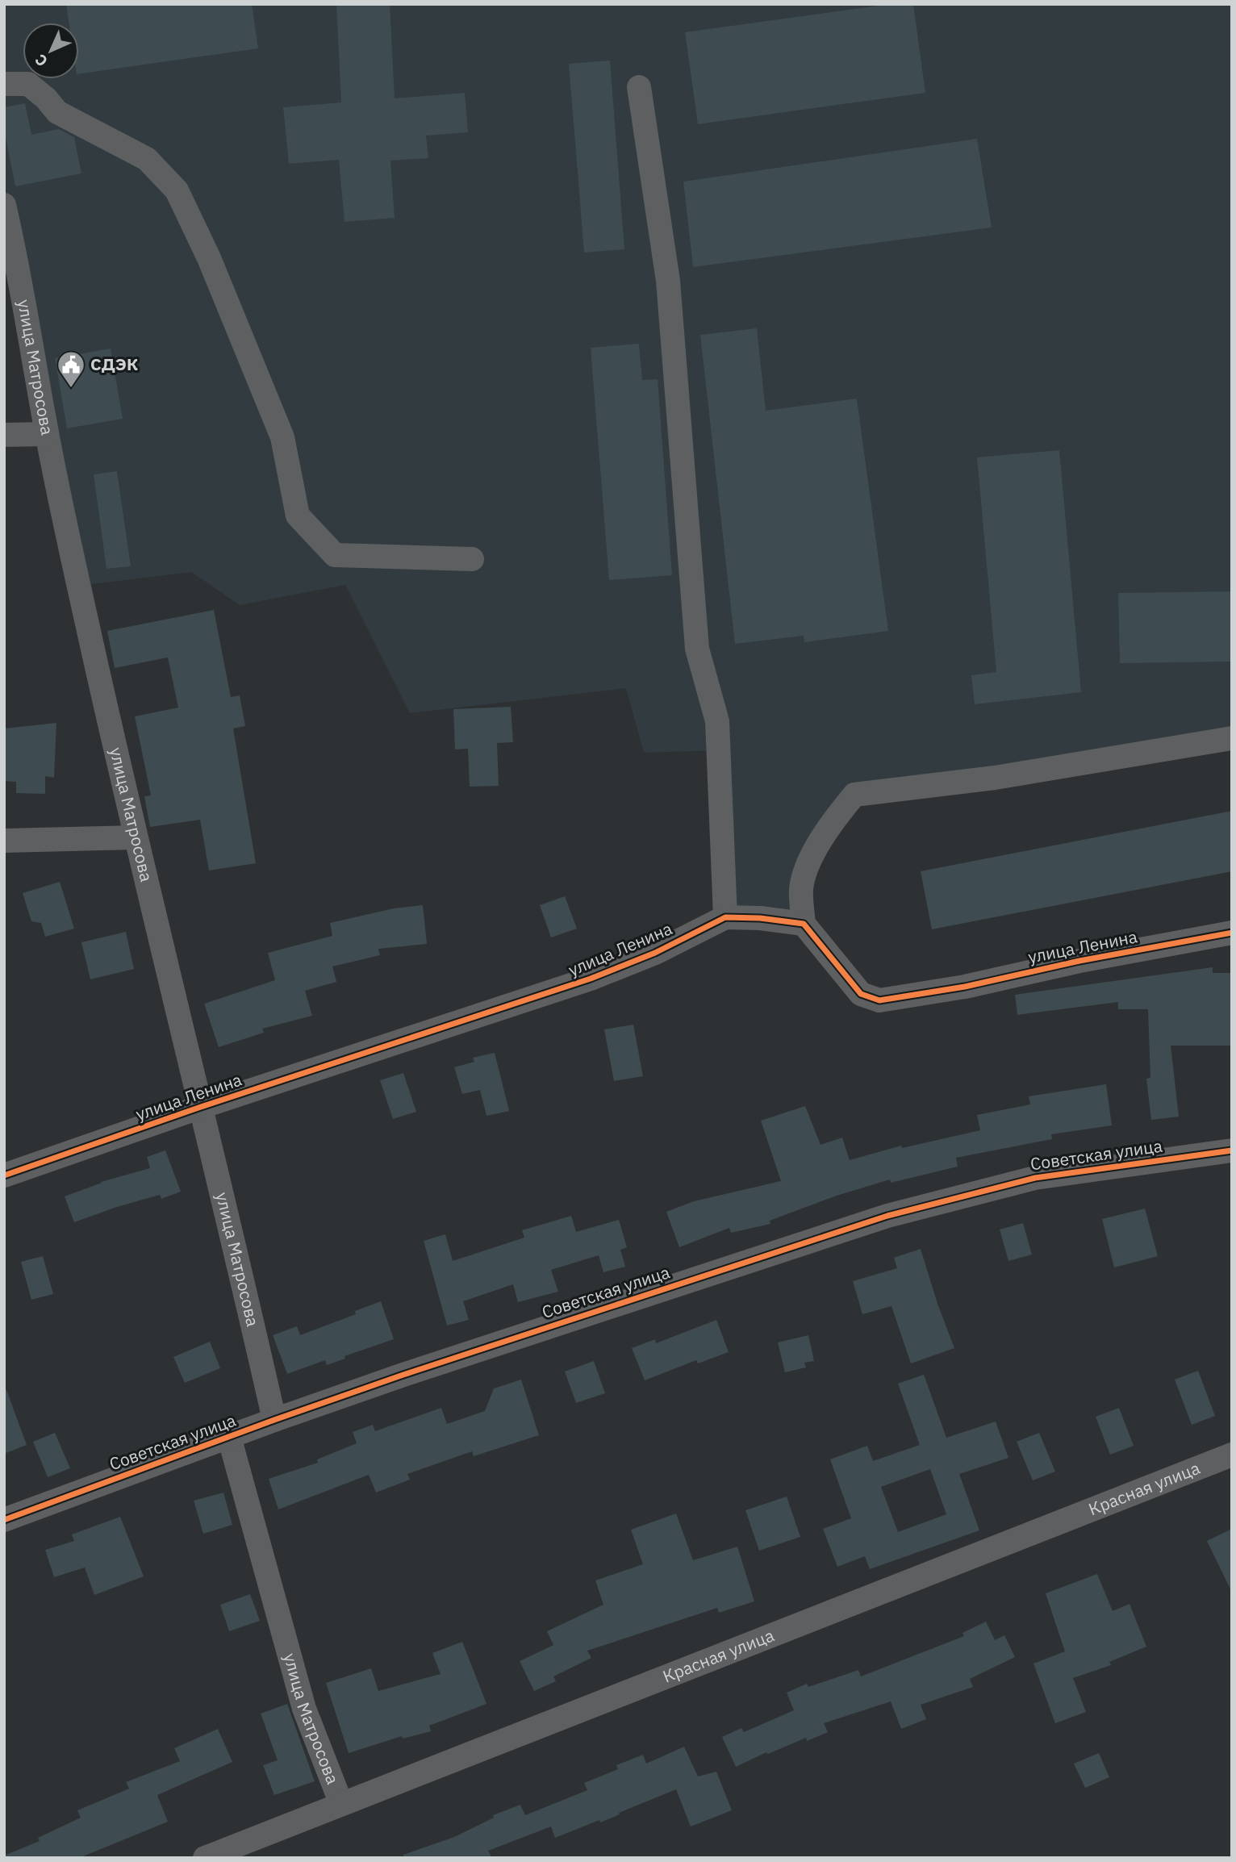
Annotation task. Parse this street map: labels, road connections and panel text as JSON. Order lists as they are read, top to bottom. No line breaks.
{"streets":{"street":["улица Матросова","улица Ленина","Советская улица","Красная улица"]},"crossings":[["улица Матросова","улица Ленина"],["улица Матросова","Советская улица"],["улица Матросова","Красная улица"]],"places":{"public building":["СДЭК"]},"north":"bottom left"}
